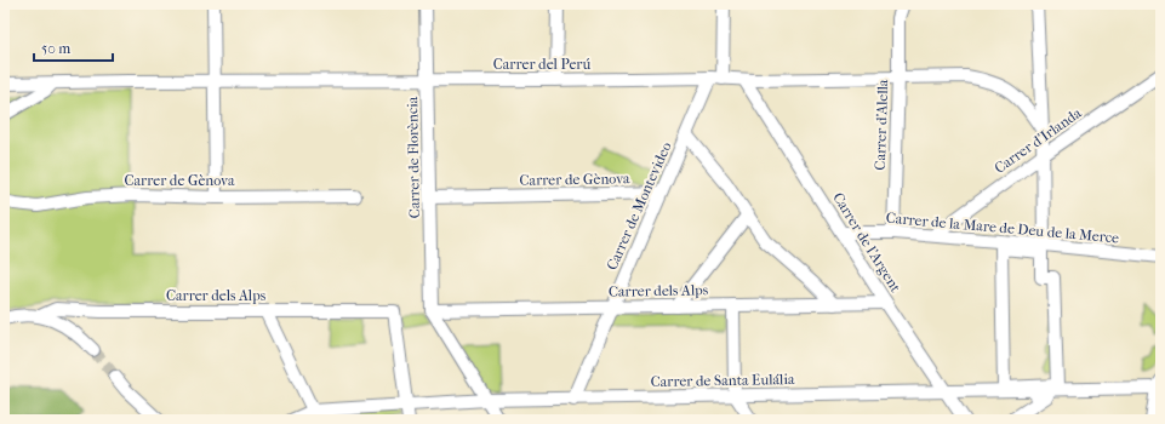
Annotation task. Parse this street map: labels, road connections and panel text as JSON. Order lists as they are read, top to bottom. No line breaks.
{"streets":{"street":["Carrer del Perú","Carrer d'Alella","Carrer d'Irlanda","Carrer de Florència","Carrer de Gènova","Carrer de Montevideo","Carrer de la Mare de Deu de la Merce","Carrer de l'Argent","Carrer dels Alps","Carrer de Santa Eulália"]},"crossings":[["Carrer del Perú","Carrer d'Alella"],["Carrer del Perú","Carrer de Florència"],["Carrer del Perú","Carrer de Montevideo"],["Carrer del Perú","Carrer de l'Argent"],["Carrer d'Alella","Carrer de la Mare de Deu de la Merce"],["Carrer d'Irlanda","Carrer de la Mare de Deu de la Merce"],["Carrer de Florència","Carrer de Gènova"],["Carrer de Florència","Carrer dels Alps"],["Carrer de Gènova","Carrer de Montevideo"],["Carrer de Montevideo","Carrer dels Alps"],["Carrer de Montevideo","Carrer de Santa Eulália"],["Carrer de la Mare de Deu de la Merce","Carrer de l'Argent"],["Carrer de l'Argent","Carrer dels Alps"],["Carrer de l'Argent","Carrer de Santa Eulália"],["Carrer dels Alps","Carrer de Santa Eulália"]],"scale_bar":"50 m"}
